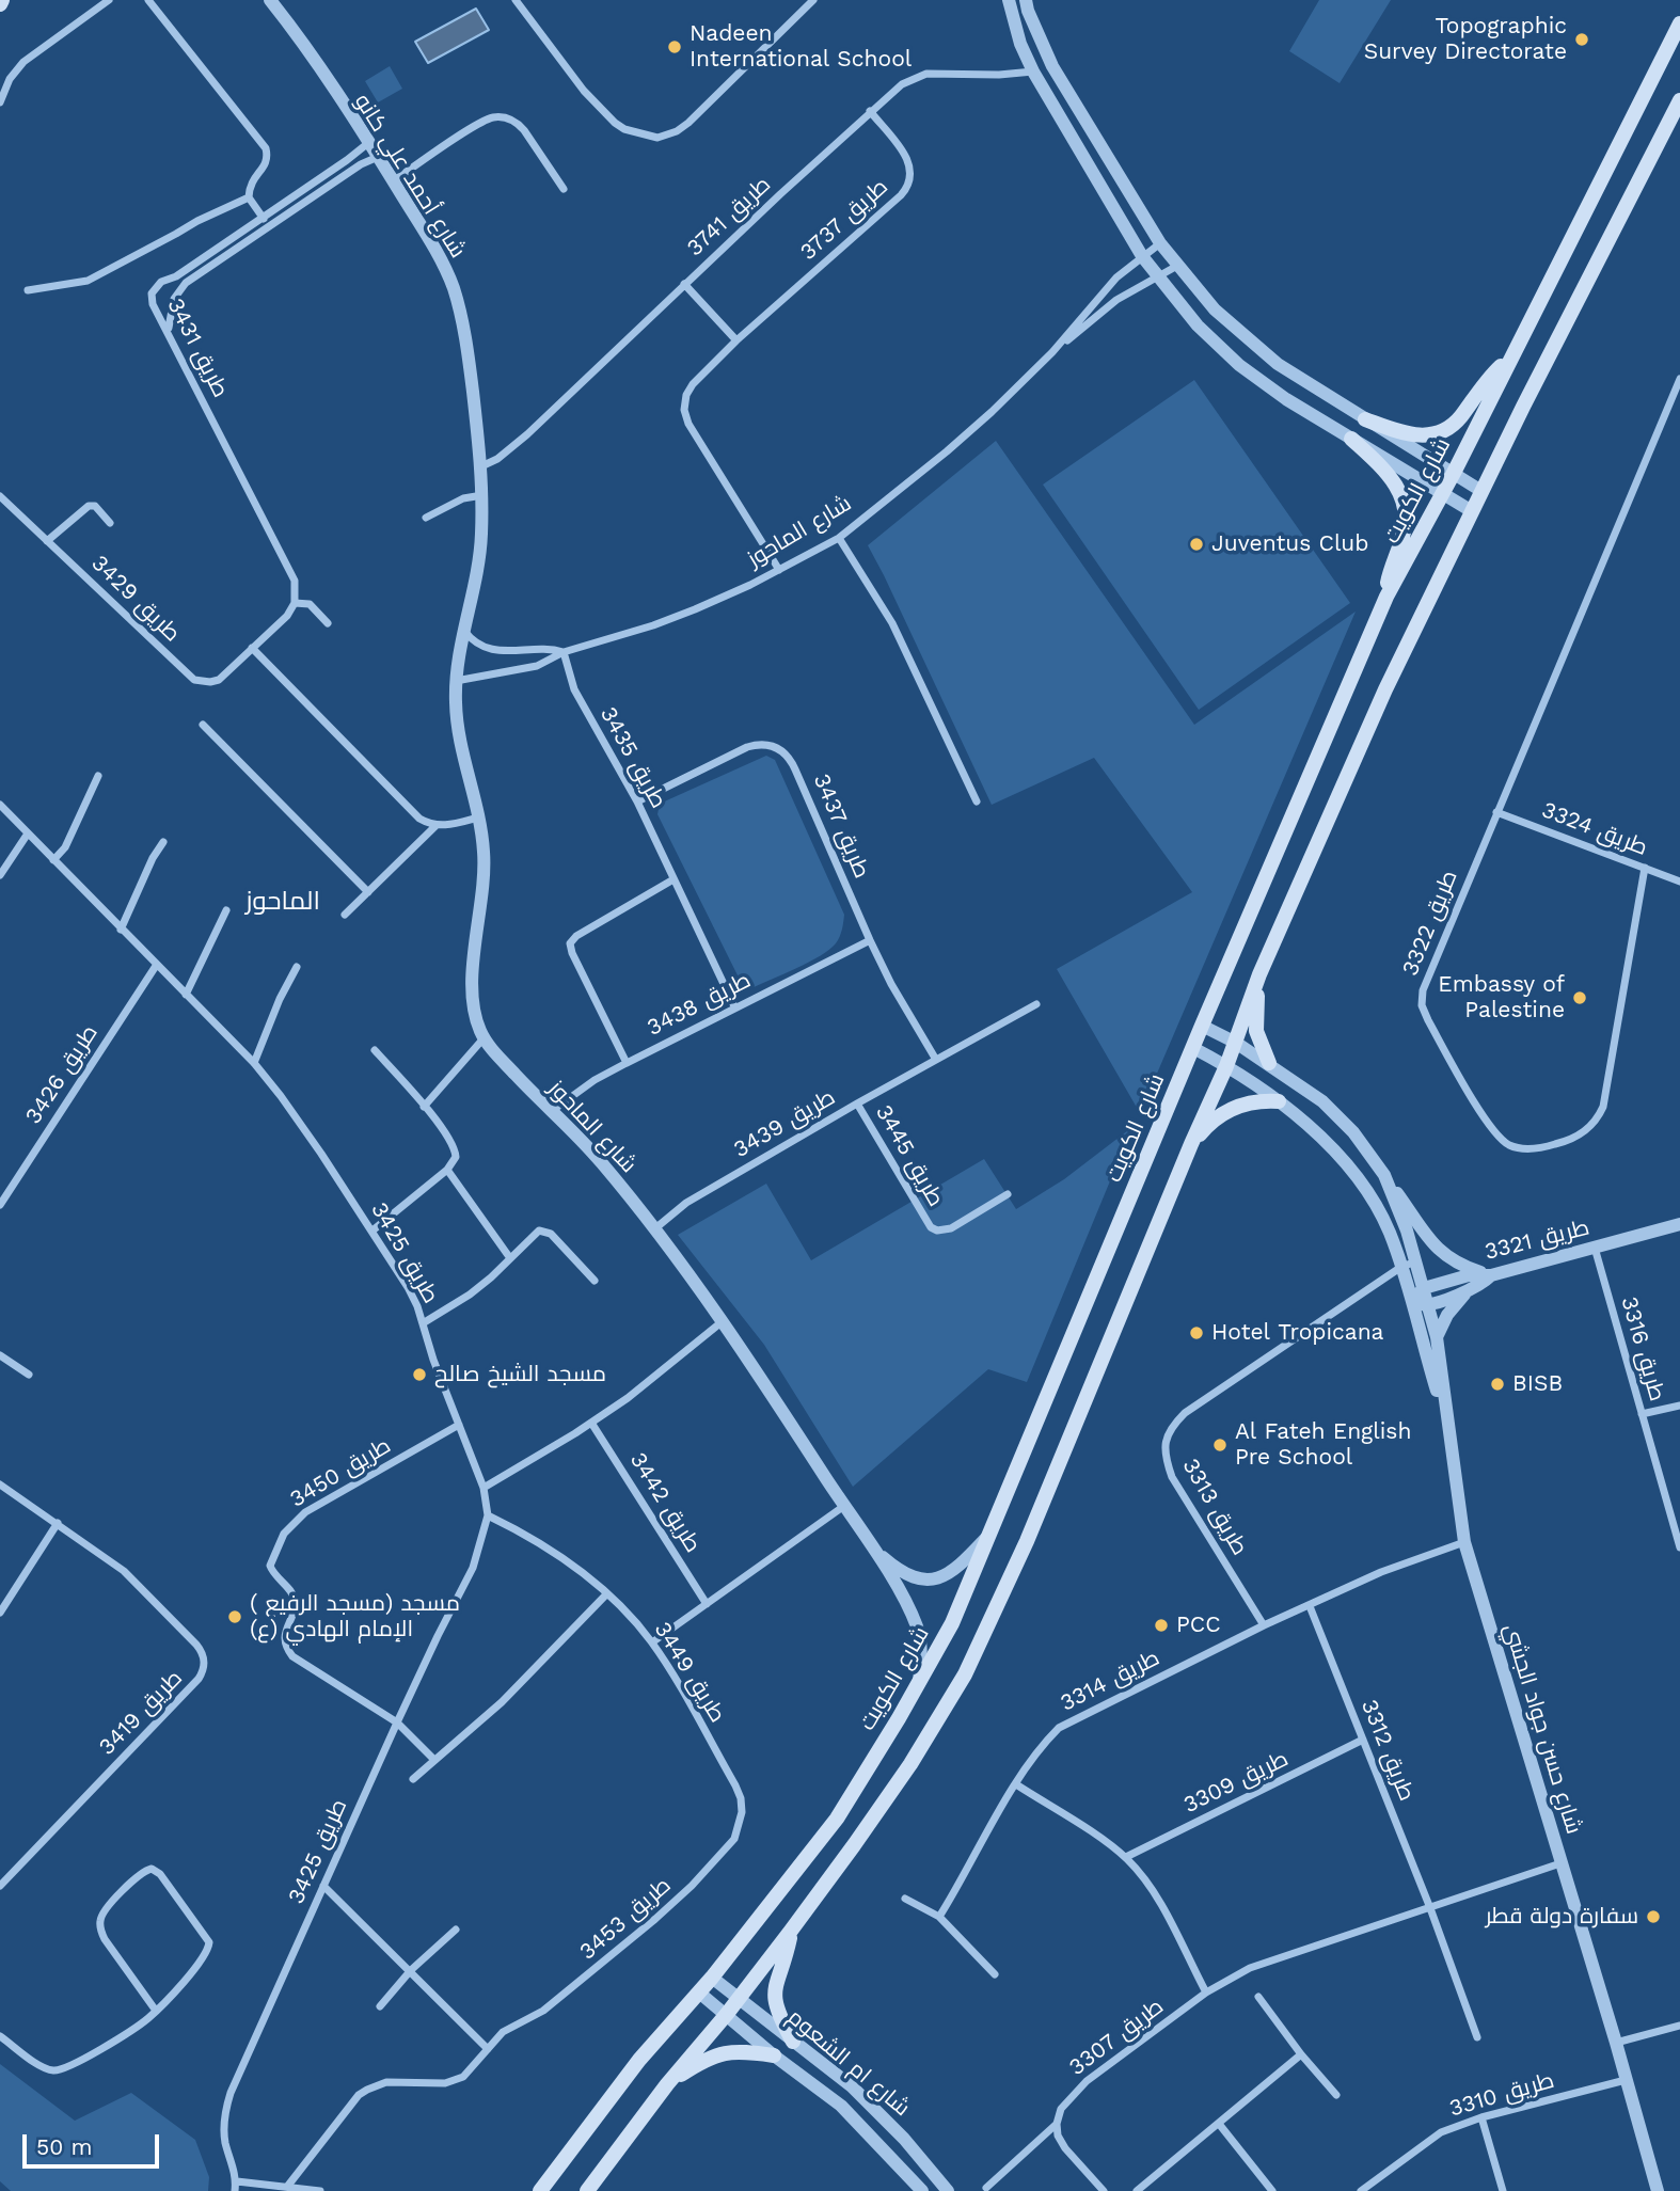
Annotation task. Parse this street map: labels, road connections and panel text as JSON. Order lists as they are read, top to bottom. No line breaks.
{"streets":{"main road":["شارع الكويت"],"street":["شارع أحمد علي كانو","طريق 3741","طريق 3737","طريق 3431","شارع الماحوز","طريق 3429","طريق 3435","طريق 3437","طريق 3324","طريق 3322","طريق 3438","طريق 3426","طريق 3439","طريق 3445","طريق 3321","طريق 3425","طريق 3316","طريق 3450","طريق 3442","طريق 3313","طريق 3449","طريق 3314","طريق 3419","شارع حسن جواد الجشي","طريق 3312","طريق 3309","طريق 3453","طريق 3307","شارع ام الشعوم","طريق 3310"]},"crossings":[["شارع أحمد علي كانو","طريق 3741"],["شارع أحمد علي كانو","طريق 3431"],["شارع أحمد علي كانو","شارع الماحوز"],["طريق 3741","طريق 3737"],["طريق 3737","شارع الماحوز"],["شارع الكويت","شارع الماحوز"],["شارع الكويت","شارع حسن جواد الجشي"],["شارع الكويت","شارع ام الشعوم"],["شارع الماحوز","طريق 3435"],["شارع الماحوز","طريق 3438"],["شارع الماحوز","طريق 3439"],["طريق 3435","طريق 3437"],["طريق 3435","طريق 3438"],["طريق 3437","طريق 3438"],["طريق 3437","طريق 3439"],["طريق 3324","طريق 3322"],["طريق 3426","طريق 3425"],["طريق 3439","طريق 3445"],["طريق 3321","طريق 3316"],["طريق 3321","شارع حسن جواد الجشي"],["طريق 3425","طريق 3450"],["طريق 3425","طريق 3449"],["طريق 3313","طريق 3314"],["طريق 3313","شارع حسن جواد الجشي"],["طريق 3449","طريق 3453"],["طريق 3314","شارع حسن جواد الجشي"],["طريق 3314","طريق 3312"],["شارع حسن جواد الجشي","طريق 3310"],["طريق 3312","طريق 3309"]],"districts":["الماحوز"],"places":["Topographic Survey Directorate","Nadeen International School","Juventus Club","Embassy of Palestine","Hotel Tropicana","مسجد الشيخ صالح","BISB","Al Fateh English Pre School","( مسجد الرفيع) مسجد الإمام الهادي (ع)","PCC","سفارة دولة قطر"],"scale_bar":"50 m"}
